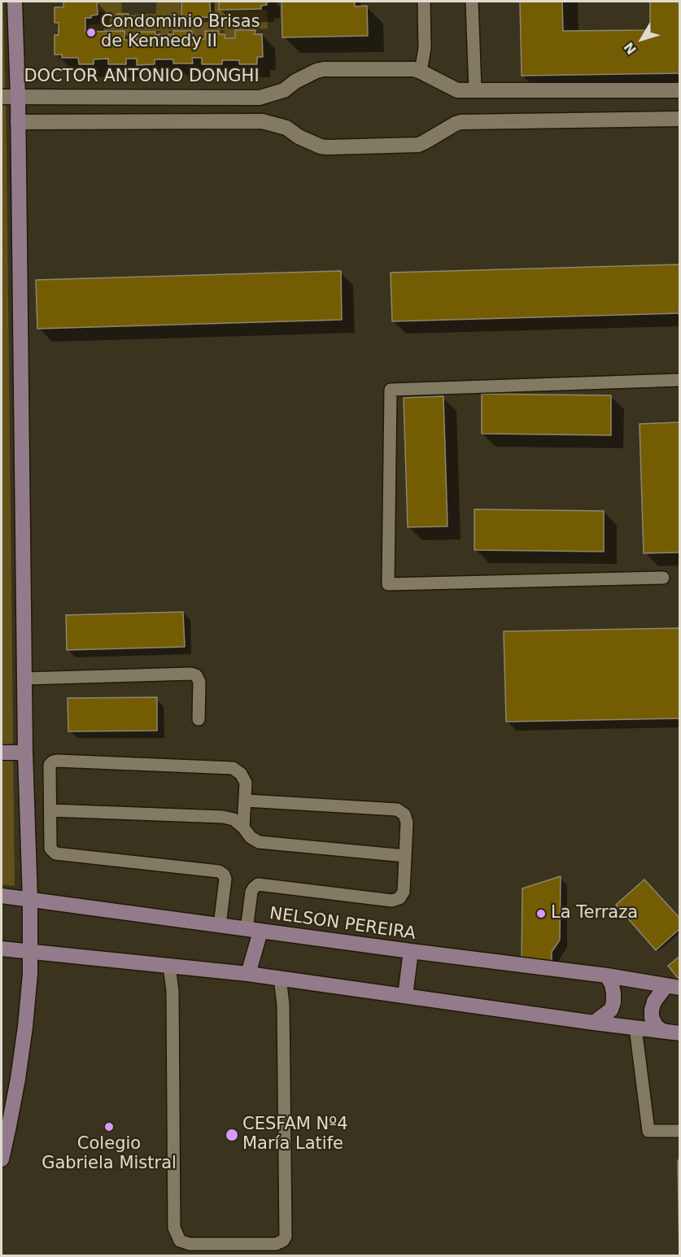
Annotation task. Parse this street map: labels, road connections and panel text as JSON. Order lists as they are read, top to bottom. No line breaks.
{"streets":{"street":["DOCTOR ANTONIO DONGHI","NELSON PEREIRA"]},"places":["Condominio Brisas de Kennedy II","La Terraza","Colegio Gabriela Mistral","CESFAM Nº4 María Latife"],"north":"bottom left"}
